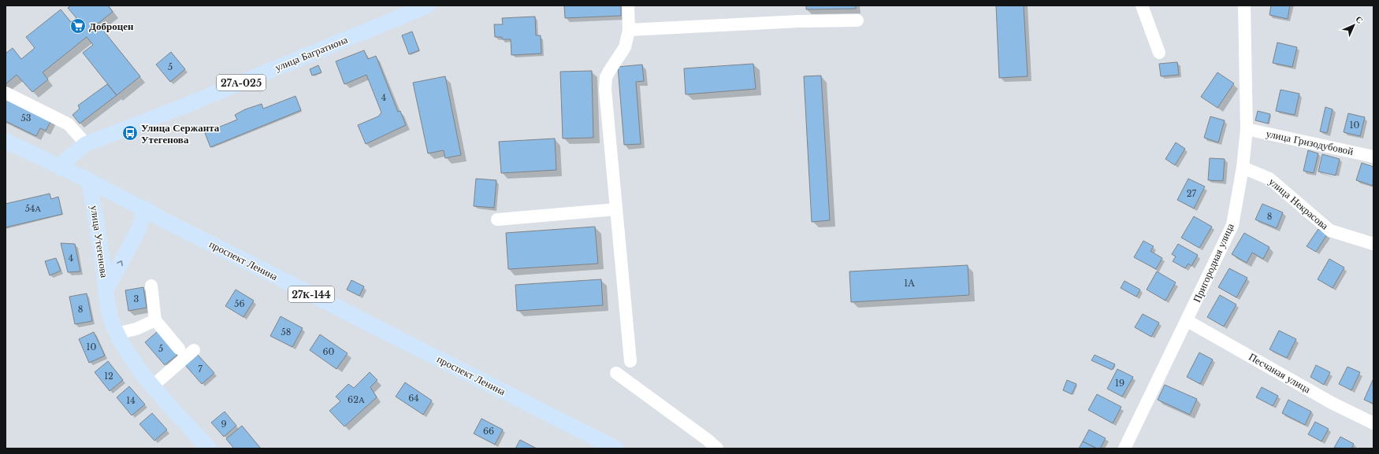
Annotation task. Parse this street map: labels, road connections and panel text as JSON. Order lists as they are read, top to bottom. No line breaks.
{"streets":{"main road":["улица Багратиона","27А-025","улица Утегенова","проспект Ленина","27К-144"],"street":["улица Гризодубовой","улица Некрасова","Пригородная улица","Песчаная улица"]},"crossings":[["улица Багратиона","проспект Ленина"],["улица Гризодубовой","Пригородная улица"],["улица Некрасова","Пригородная улица"],["улица Утегенова","проспект Ленина"],["Пригородная улица","Песчаная улица"]],"one_way":["улица Утегенова"],"places":{"supermarket":["Доброцен"],"bus stop":["Улица Сержанта Утегенова"]},"house_numbers":["5","4","53","10","27","54А","8","4","1A","3","56","8","58","10","5","60","7","12","19","64","62А","14","9","66"],"north":"top right"}
